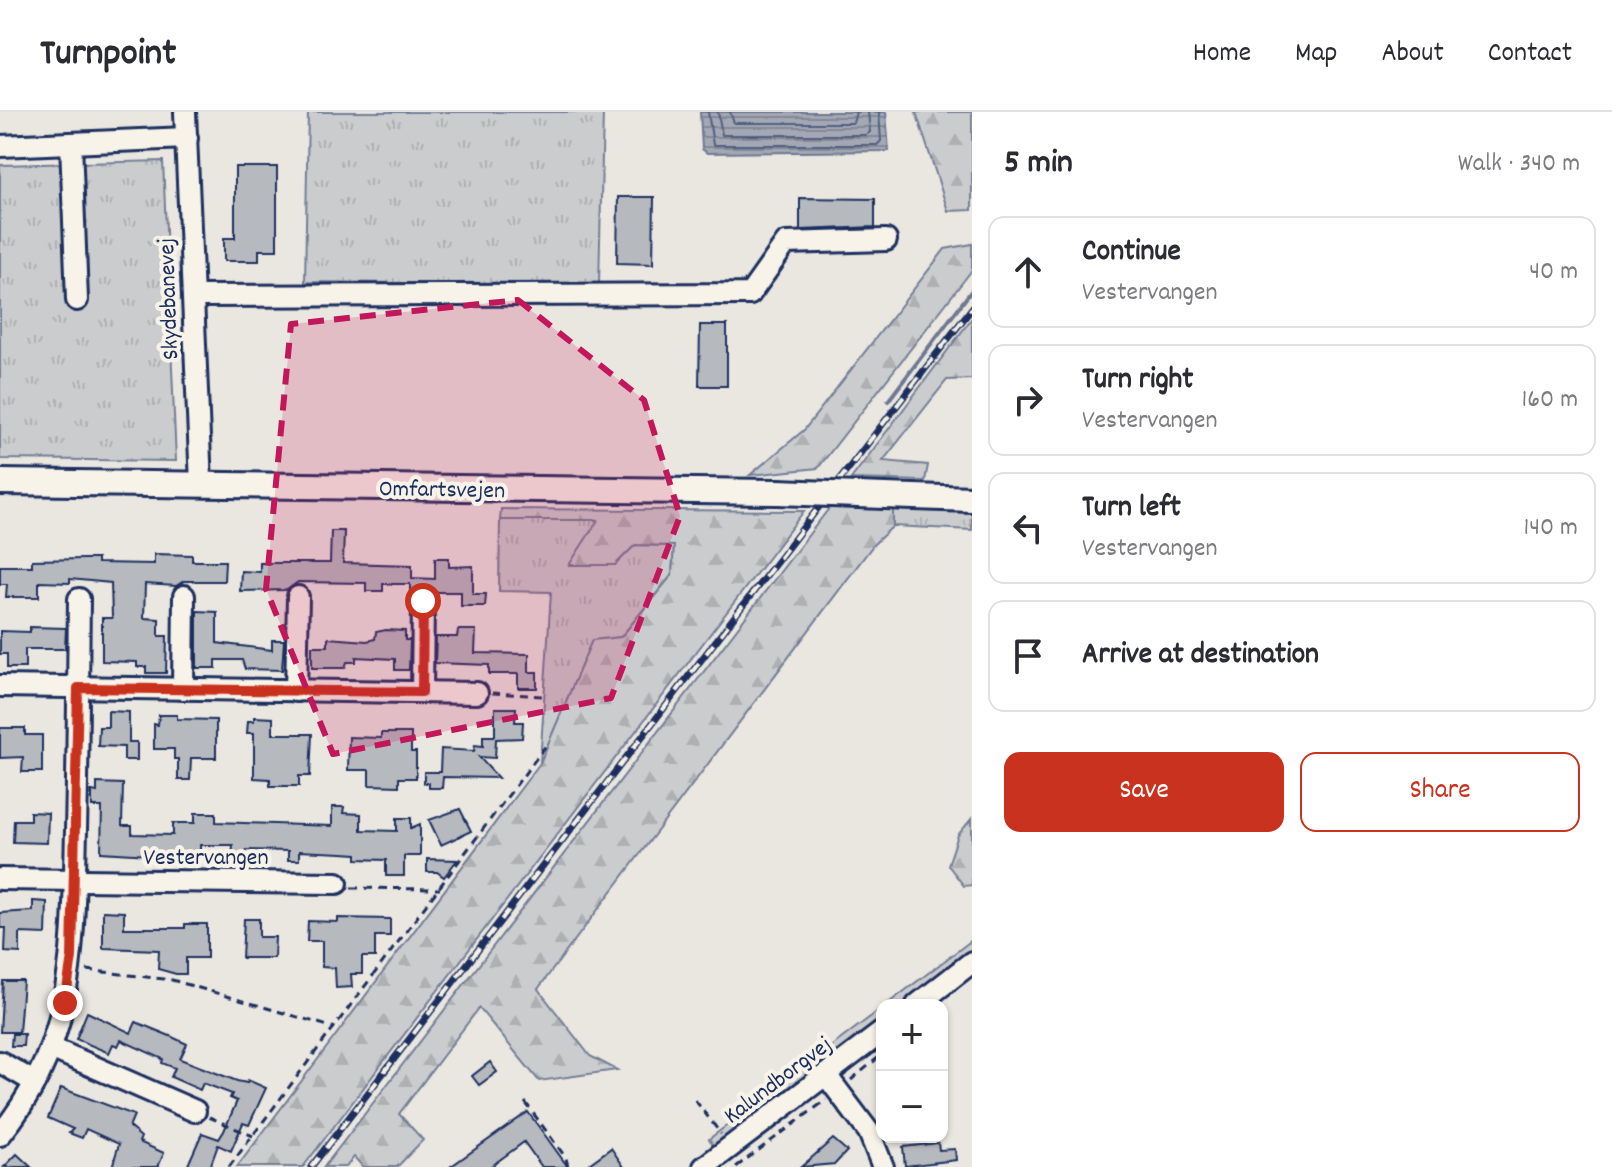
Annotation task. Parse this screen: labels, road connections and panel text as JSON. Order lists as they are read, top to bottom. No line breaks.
{"streets":{"main road":["Omfartsvejen"],"street":["Skydebanevej","Vestervangen","Kalundborgvej"]},"crossings":[["Skydebanevej","Omfartsvejen"]],"page":{"header":"Turnpoint","nav":["Home","Map","About","Contact"],"heading":["5 min","Walk · 340 m"],"list":[["Continue","Vestervangen","40 m"],["Turn right","Vestervangen","160 m"],["Turn left","Vestervangen","140 m"],"Arrive at destination"],"buttons":["Save","Share"],"map_buttons":["+","−"]}}
